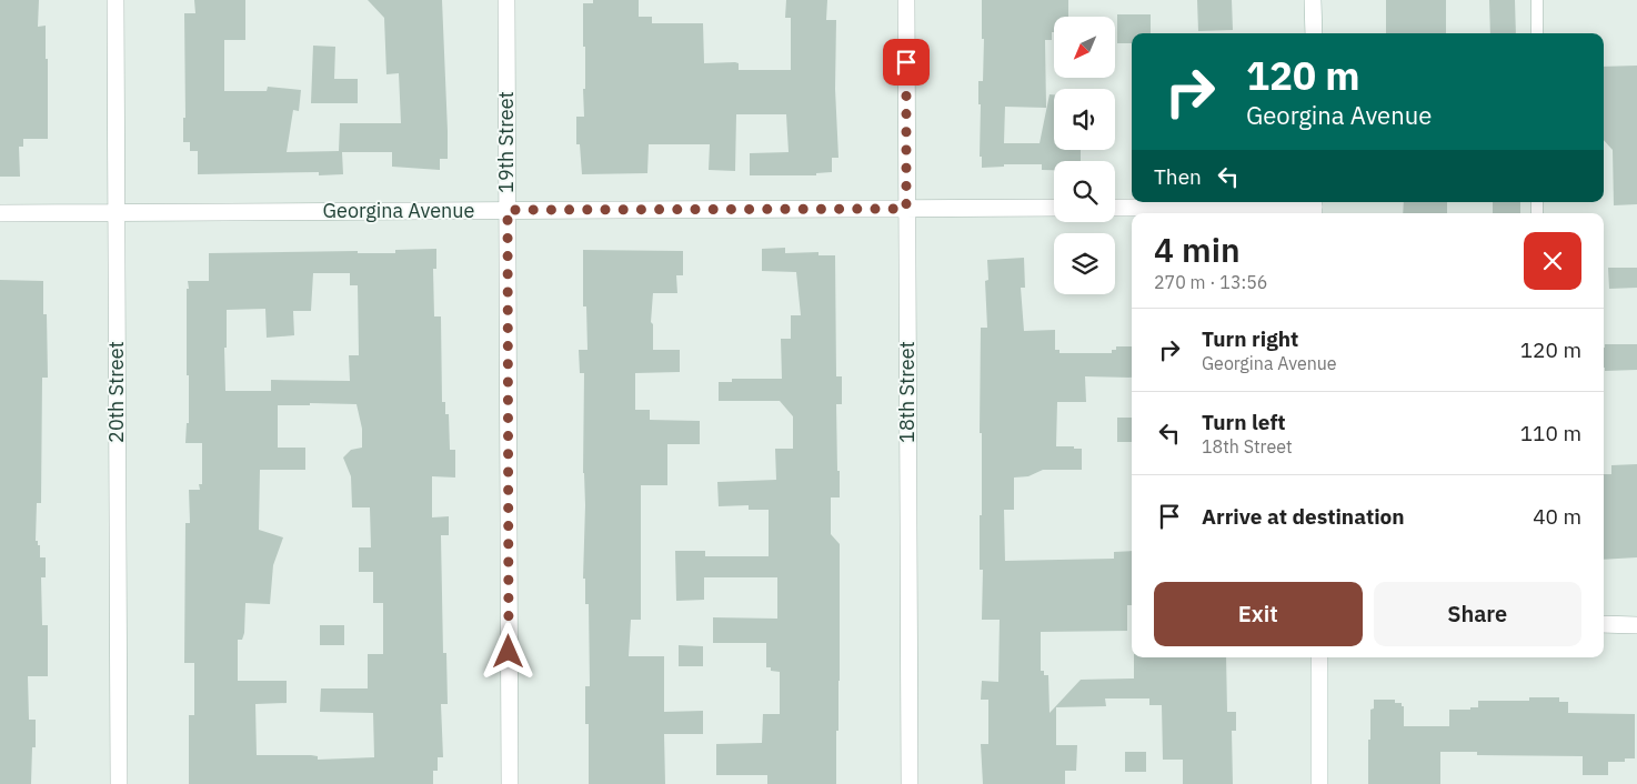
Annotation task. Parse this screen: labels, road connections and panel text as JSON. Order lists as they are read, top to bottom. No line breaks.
{"streets":{"street":["19th Street","Georgina Avenue","20th Street","18th Street"]},"crossings":[["19th Street","Georgina Avenue"],["Georgina Avenue","20th Street"],["Georgina Avenue","18th Street"]],"north":"bottom left","page":{"turn":["120 m","Georgina Avenue"],"then":"Then","heading":["4 min","270 m · 13:56"],"list":[{"name":"Turn right","note":"Georgina Avenue","value":"120 m"},{"name":"Turn left","note":"18th Street","value":"110 m"},{"name":"Arrive at destination","value":"40 m"}],"buttons":["Exit","Share"]}}
